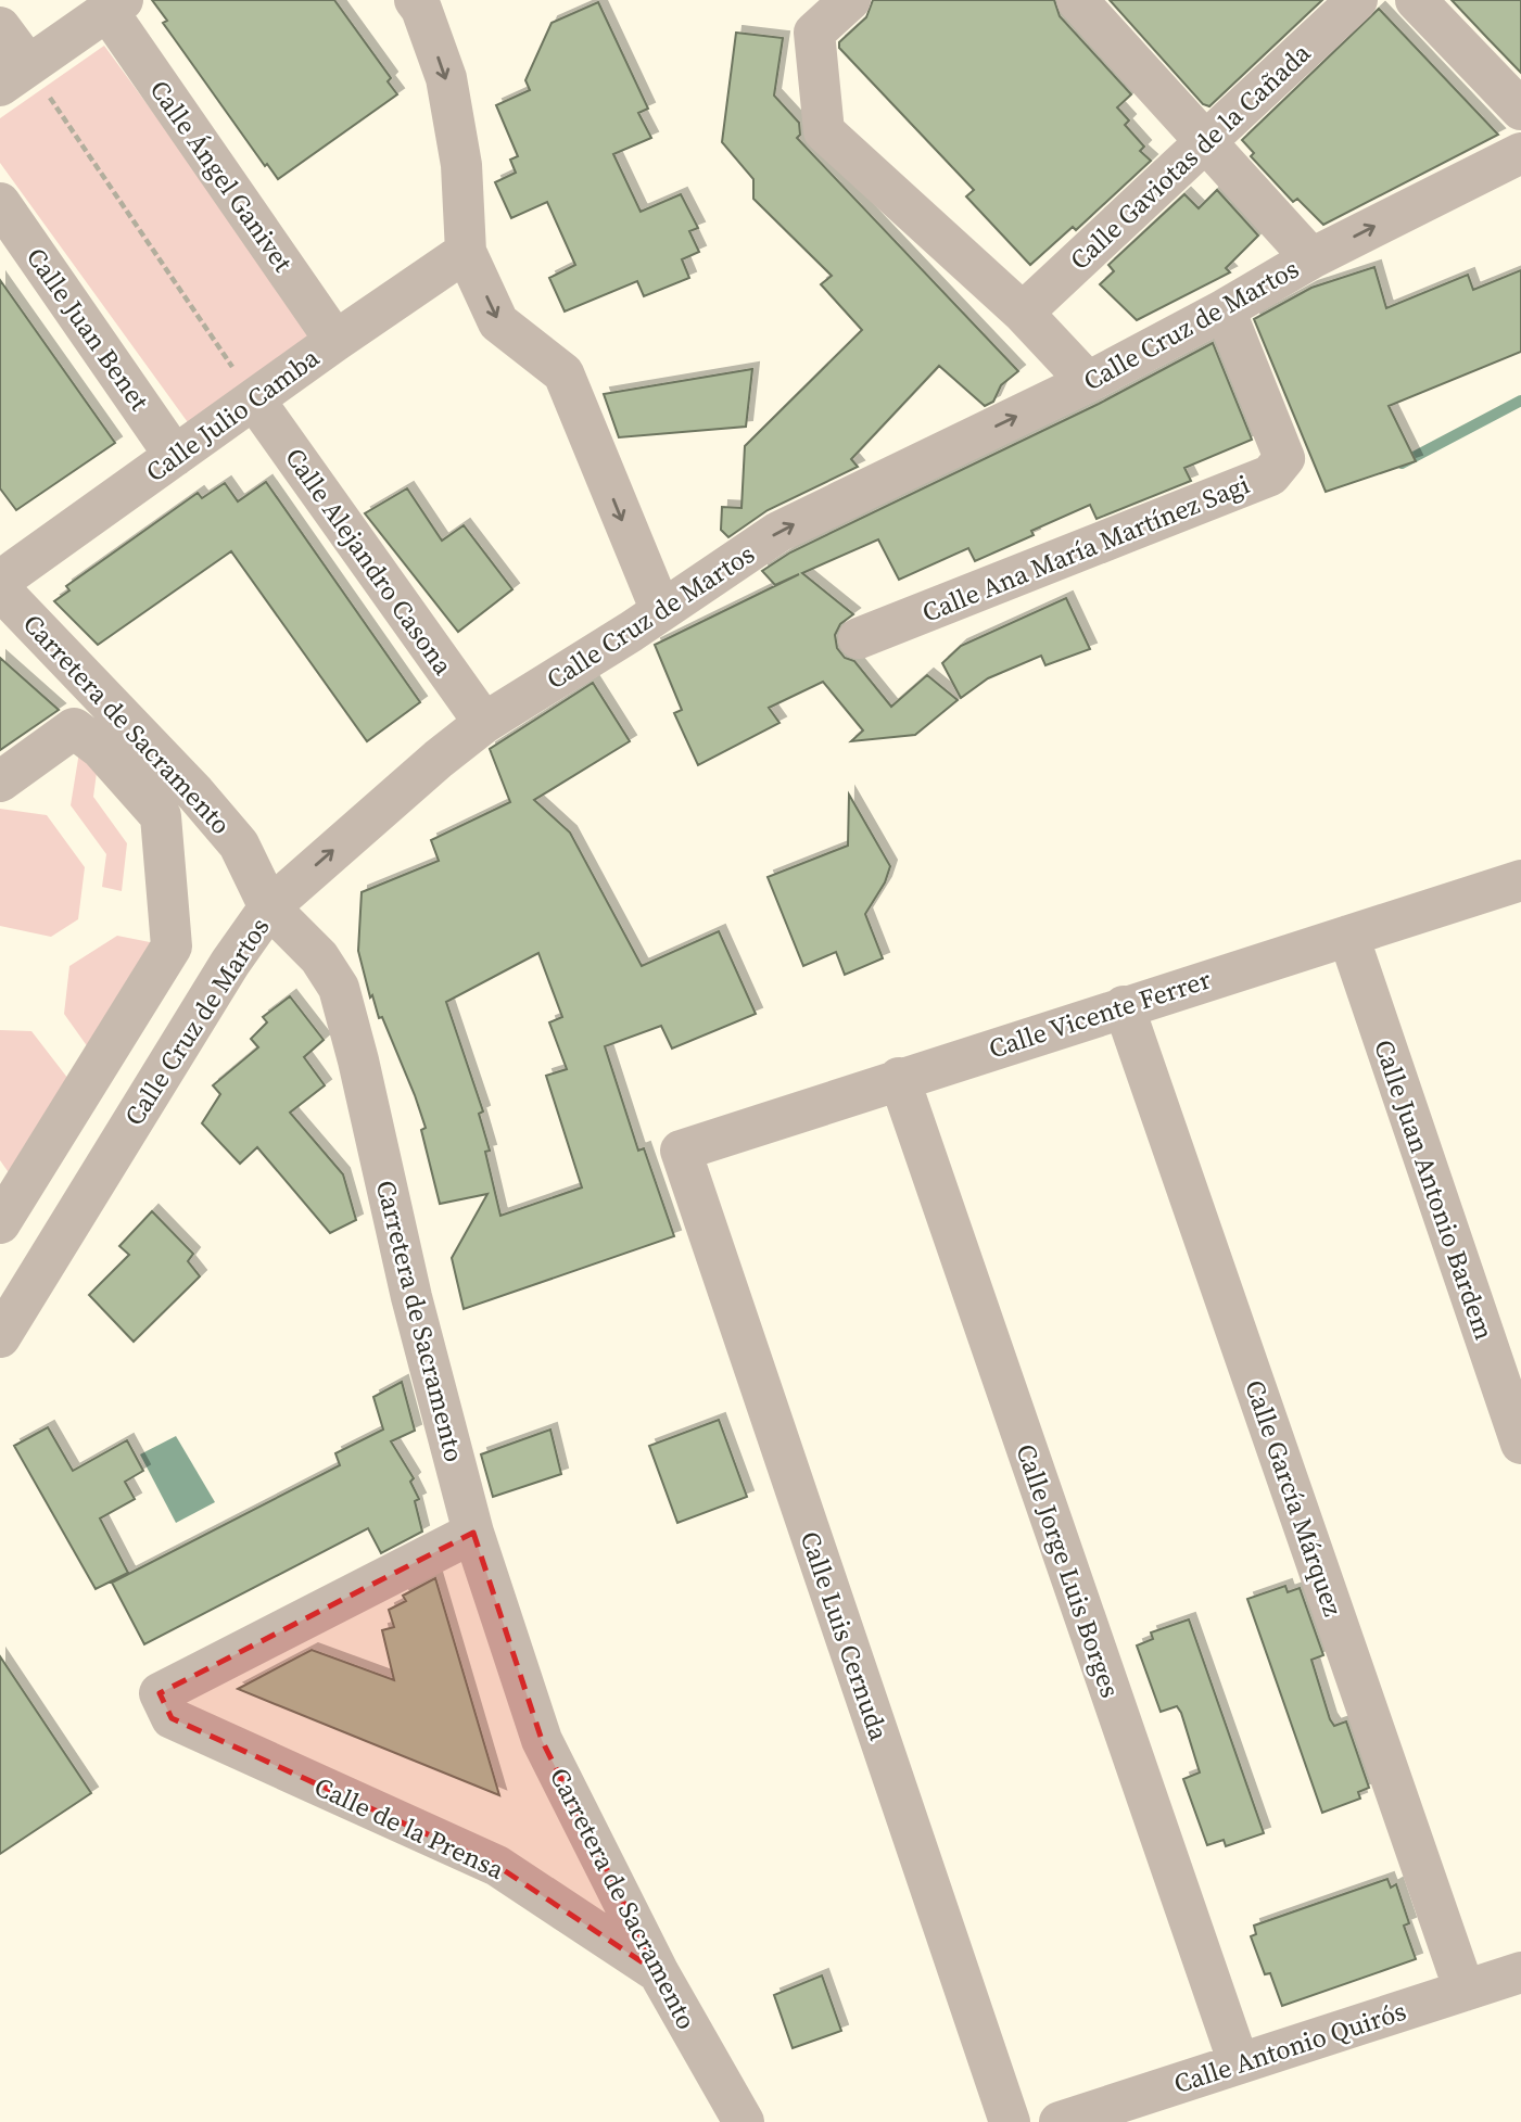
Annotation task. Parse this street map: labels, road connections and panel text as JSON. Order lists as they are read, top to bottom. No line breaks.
{"streets":{"street":["Calle Gaviotas de la Cañada","Calle Ángel Ganivet","Calle Cruz de Martos","Calle Juan Benet","Calle Julio Camba","Calle Ana María Martínez Sagi","Calle Alejandro Casona","Carretera de Sacramento","Calle Vicente Ferrer","Calle Juan Antonio Bardem","Calle García Márquez","Calle Jorge Luis Borges","Calle Luis Cernuda","Calle de la Prensa","Calle Antonio Quirós"]},"crossings":[["Calle Ángel Ganivet","Calle Julio Camba"],["Calle Cruz de Martos","Calle Ana María Martínez Sagi"],["Calle Cruz de Martos","Calle Alejandro Casona"],["Calle Cruz de Martos","Carretera de Sacramento"],["Calle Juan Benet","Calle Julio Camba"],["Calle Julio Camba","Calle Alejandro Casona"],["Carretera de Sacramento","Calle de la Prensa"],["Calle Vicente Ferrer","Calle Juan Antonio Bardem"],["Calle Vicente Ferrer","Calle García Márquez"],["Calle Vicente Ferrer","Calle Jorge Luis Borges"],["Calle Vicente Ferrer","Calle Luis Cernuda"],["Calle García Márquez","Calle Antonio Quirós"],["Calle Jorge Luis Borges","Calle Antonio Quirós"]],"one_way":["Calle Cruz de Martos"]}
